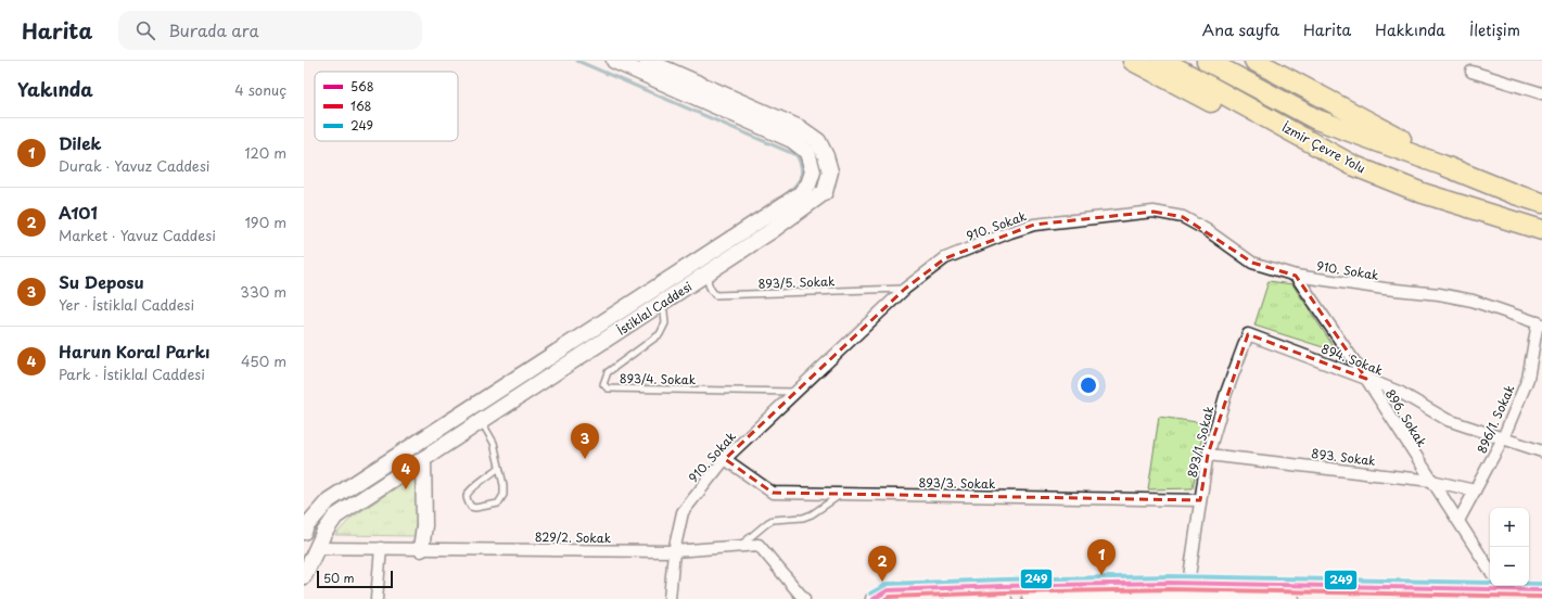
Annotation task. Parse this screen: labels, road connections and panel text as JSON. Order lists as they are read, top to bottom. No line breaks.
{"streets":{"highway":["İzmir Çevre Yolu"],"main road":["İstiklal Caddesi"],"street":["910. Sokak","894. Sokak","896. Sokak","896/1. Sokak","893/1. Sokak","893. Sokak","893/3. Sokak","829/2. Sokak"],"lane":["893/5. Sokak","893/4. Sokak"]},"crossings":[["910. Sokak","893/5. Sokak"],["910. Sokak","893/4. Sokak"],["910. Sokak","896. Sokak"],["910. Sokak","896/1. Sokak"],["910. Sokak","893/3. Sokak"],["910. Sokak","829/2. Sokak"],["893/5. Sokak","İstiklal Caddesi"],["İstiklal Caddesi","893/4. Sokak"],["İstiklal Caddesi","829/2. Sokak"],["894. Sokak","896. Sokak"],["894. Sokak","896/1. Sokak"],["894. Sokak","893/1. Sokak"],["896. Sokak","896/1. Sokak"],["896. Sokak","893. Sokak"],["896/1. Sokak","893. Sokak"],["893/1. Sokak","893. Sokak"],["893/1. Sokak","893/3. Sokak"]],"lines":["transit line 249","transit line 568","transit line 168"],"legend":["568","168","249"],"scale_bar":"50 m","page":{"header":"Harita","search":"Burada ara","nav":["Ana sayfa","Harita","Hakkında","İletişim"],"heading":["Yakında","4 sonuç"],"list":[{"mark":"1","name":"Dilek","note":"Durak · Yavuz Caddesi","value":"120 m"},{"mark":"2","name":"A101","note":"Market · Yavuz Caddesi","value":"190 m"},{"mark":"3","name":"Su Deposu","note":"Yer · İstiklal Caddesi","value":"330 m"},{"mark":"4","name":"Harun Koral Parkı","note":"Park · İstiklal Caddesi","value":"450 m"}],"pins":["3","4","1","2"],"map_buttons":["+","−"],"scale":"50 m"}}
